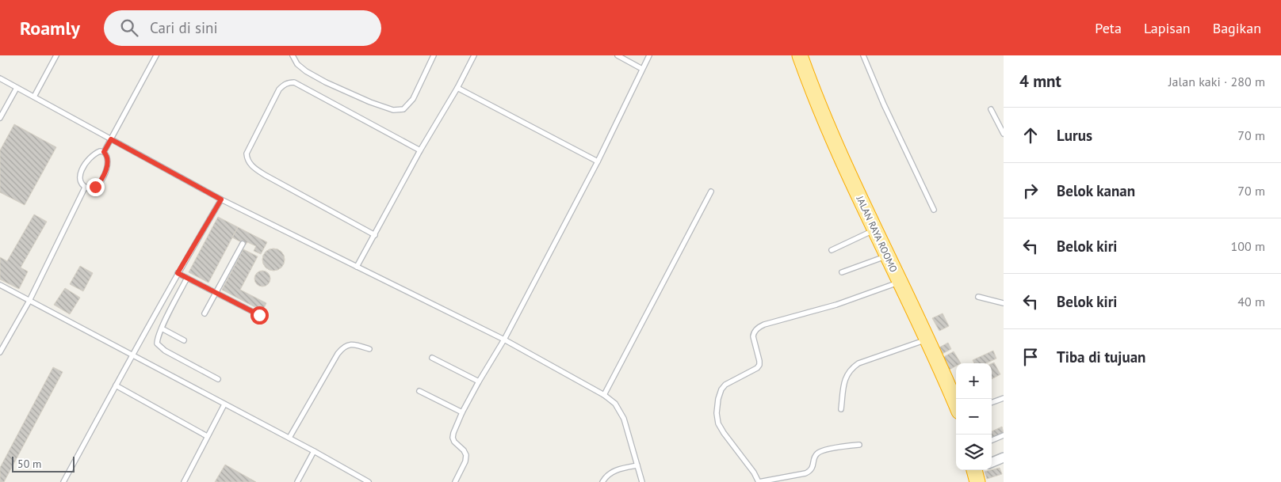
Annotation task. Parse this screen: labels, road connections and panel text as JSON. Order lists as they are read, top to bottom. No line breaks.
{"streets":{"highway":["JALAN RAYA ROOMO"]},"scale_bar":"50 m","page":{"header":"Roamly","search":"Cari di sini","nav":["Peta","Lapisan","Bagikan"],"heading":["4 mnt","Jalan kaki · 280 m"],"list":[["Lurus","70 m"],["Belok kanan","70 m"],["Belok kiri","100 m"],["Belok kiri","40 m"],"Tiba di tujuan"],"map_buttons":["+","−"],"scale":"50 m"}}
